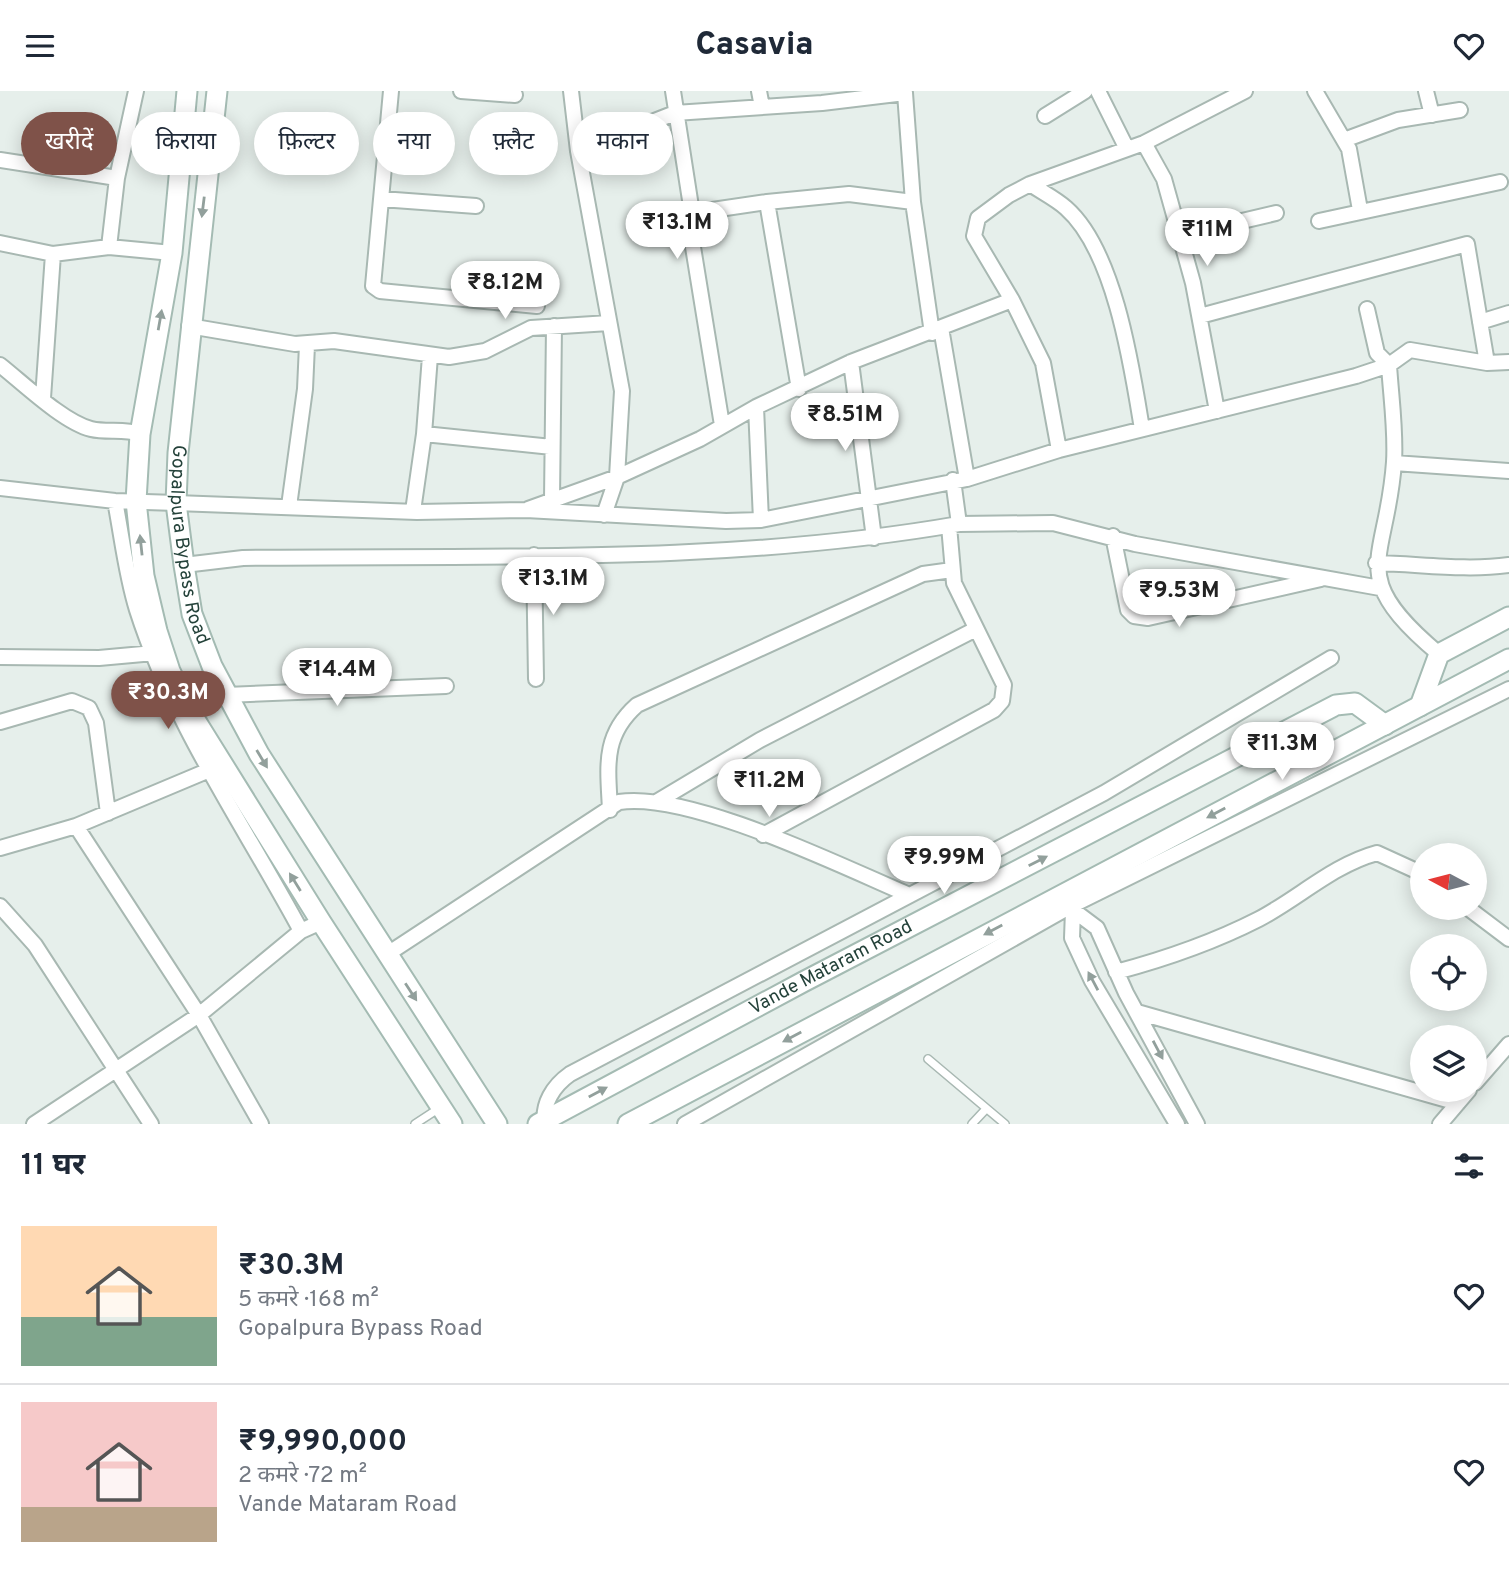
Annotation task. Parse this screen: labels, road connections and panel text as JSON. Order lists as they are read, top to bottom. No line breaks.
{"streets":{"street":["Gopalpura Bypass Road","Vande Mataram Road"]},"north":"left","page":{"header":"Casavia","chip":["खरीदें","किराया","फ़िल्टर","नया","फ़्लैट","मकान"],"price":["₹13.1M","₹11M","₹8.12M","₹8.51M","₹13.1M","₹9.53M","₹14.4M","₹30.3M","₹11.3M","₹11.2M","₹9.99M"],"heading":"11 घर","list":[{"name":"₹30.3M","note":"5 कमरे · 168 m² · Gopalpura Bypass Road"},{"name":"₹9,990,000","note":"2 कमरे · 72 m² · Vande Mataram Road"}]}}
